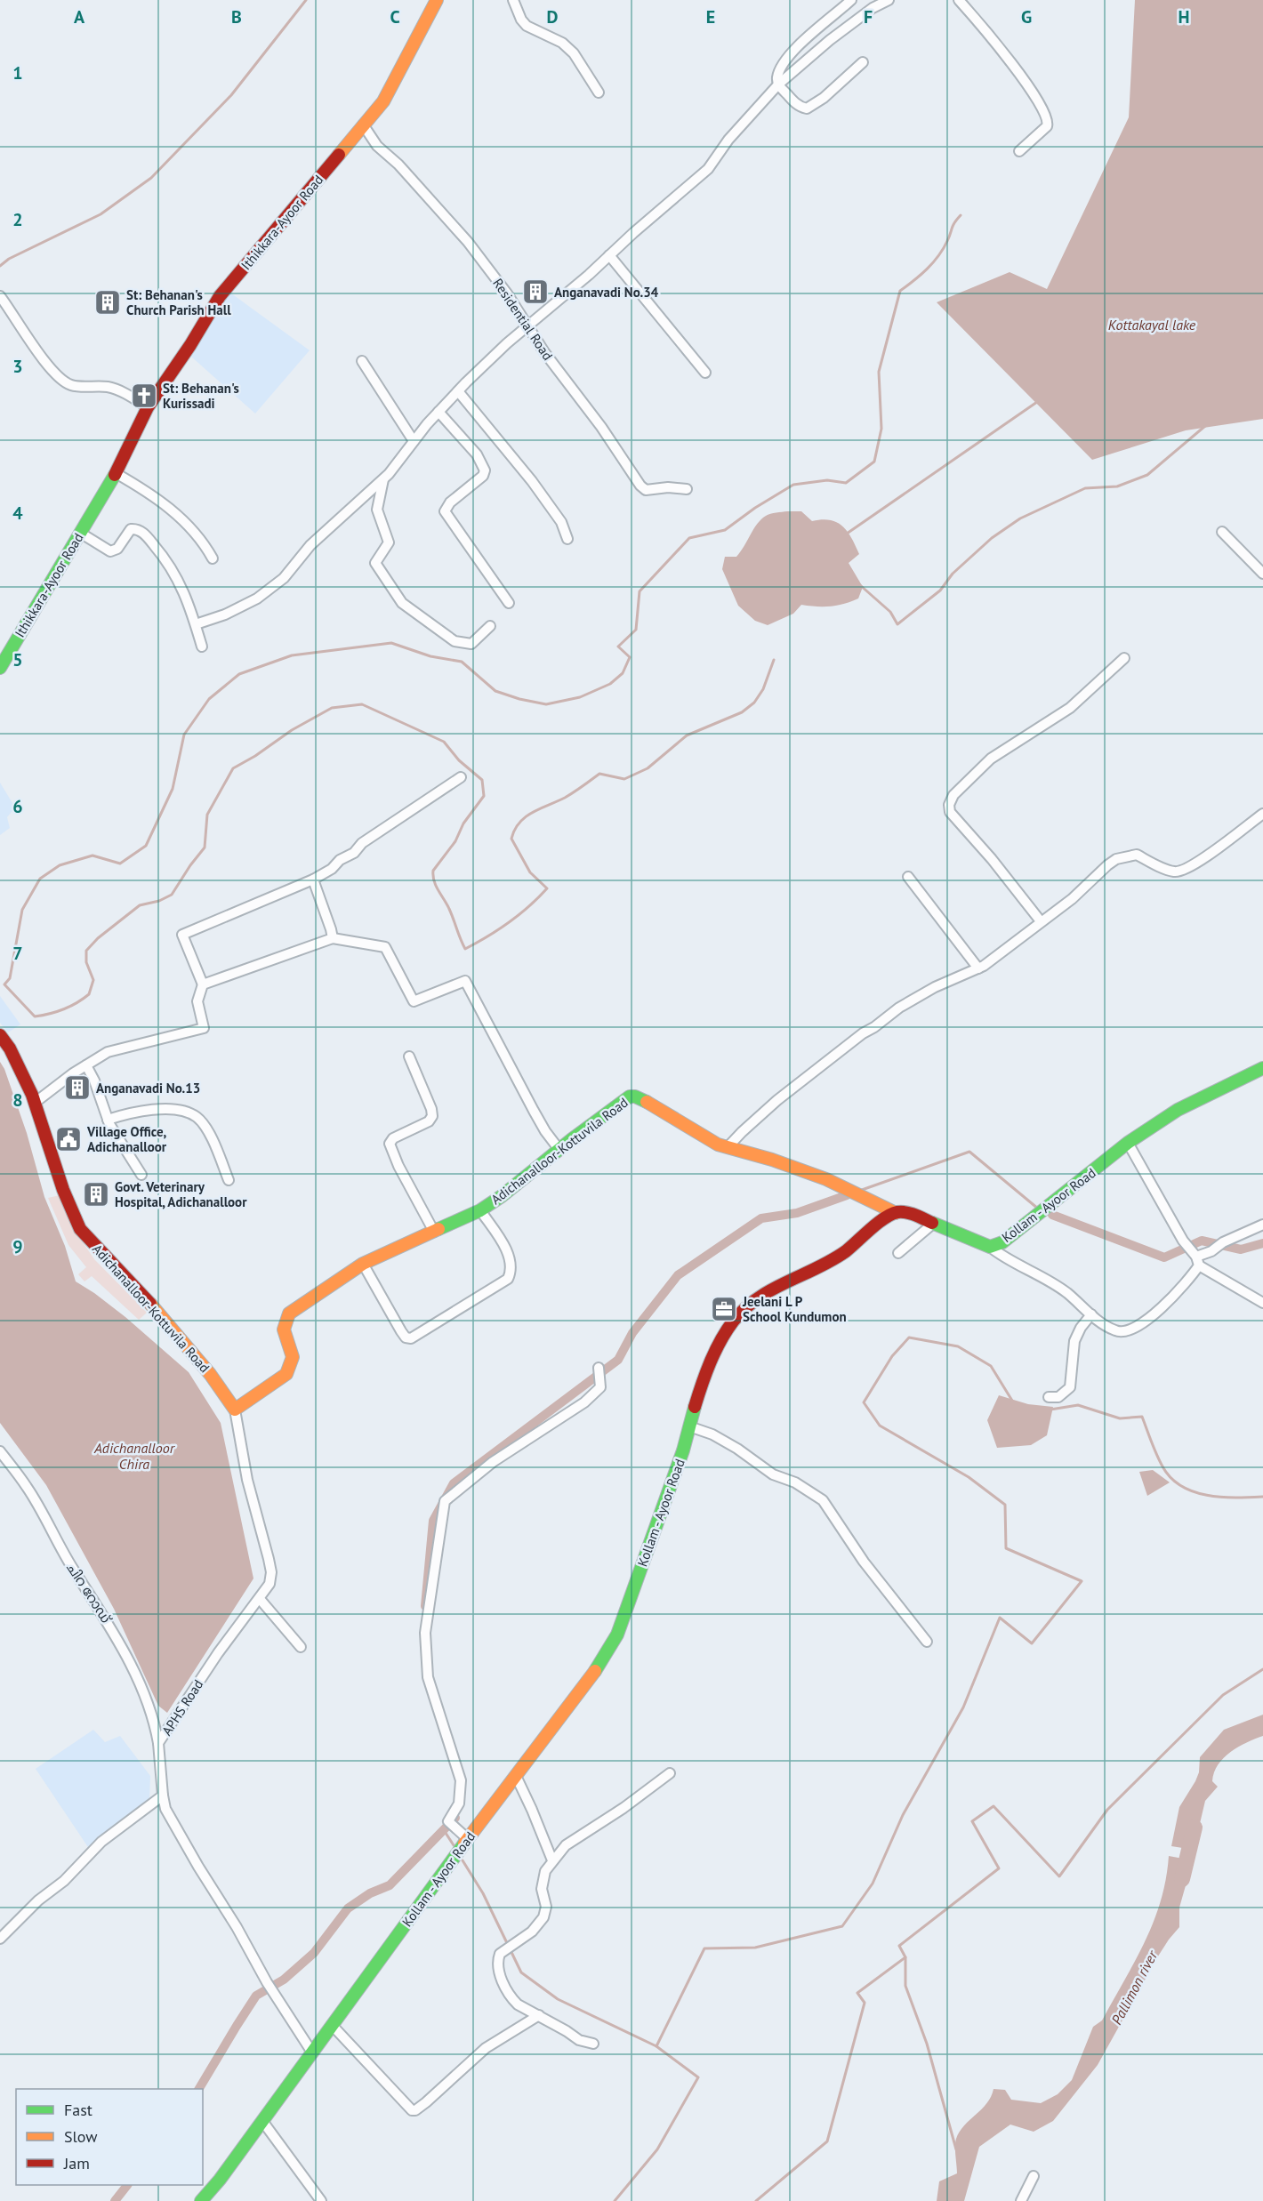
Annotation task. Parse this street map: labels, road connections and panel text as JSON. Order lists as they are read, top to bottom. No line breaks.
{"streets":{"main road":["Ithikkara-Ayoor Road","Adichanalloor-Kottuvila Road","Kollam - Ayoor Road"],"street":["Residential Road","ചിറ റോഡ്","APHS Road"]},"crossings":[["Ithikkara-Ayoor Road","Residential Road"],["Adichanalloor-Kottuvila Road","Kollam - Ayoor Road"],["Adichanalloor-Kottuvila Road","APHS Road"],["Kollam - Ayoor Road","APHS Road"],["ചിറ റോഡ്","APHS Road"]],"water":["Kottakayal lake","Adichanalloor Chira","Pallimon river"],"places":{"building":["Anganavadi No.34","St: Behanan's Church Parish Hall","Anganavadi No.13","Govt. Veterinary Hospital, Adichanalloor"],"church":["St: Behanan's Kurissadi"],"public building":["Village Office, Adichanalloor"],"office":["Jeelani L P School Kundumon"]},"legend":["Fast","Slow","Jam"],"grid":{"columns":["A","B","C","D","E","F","G","H"],"rows":["1","2","3","4","5","6","7","8","9"]}}
